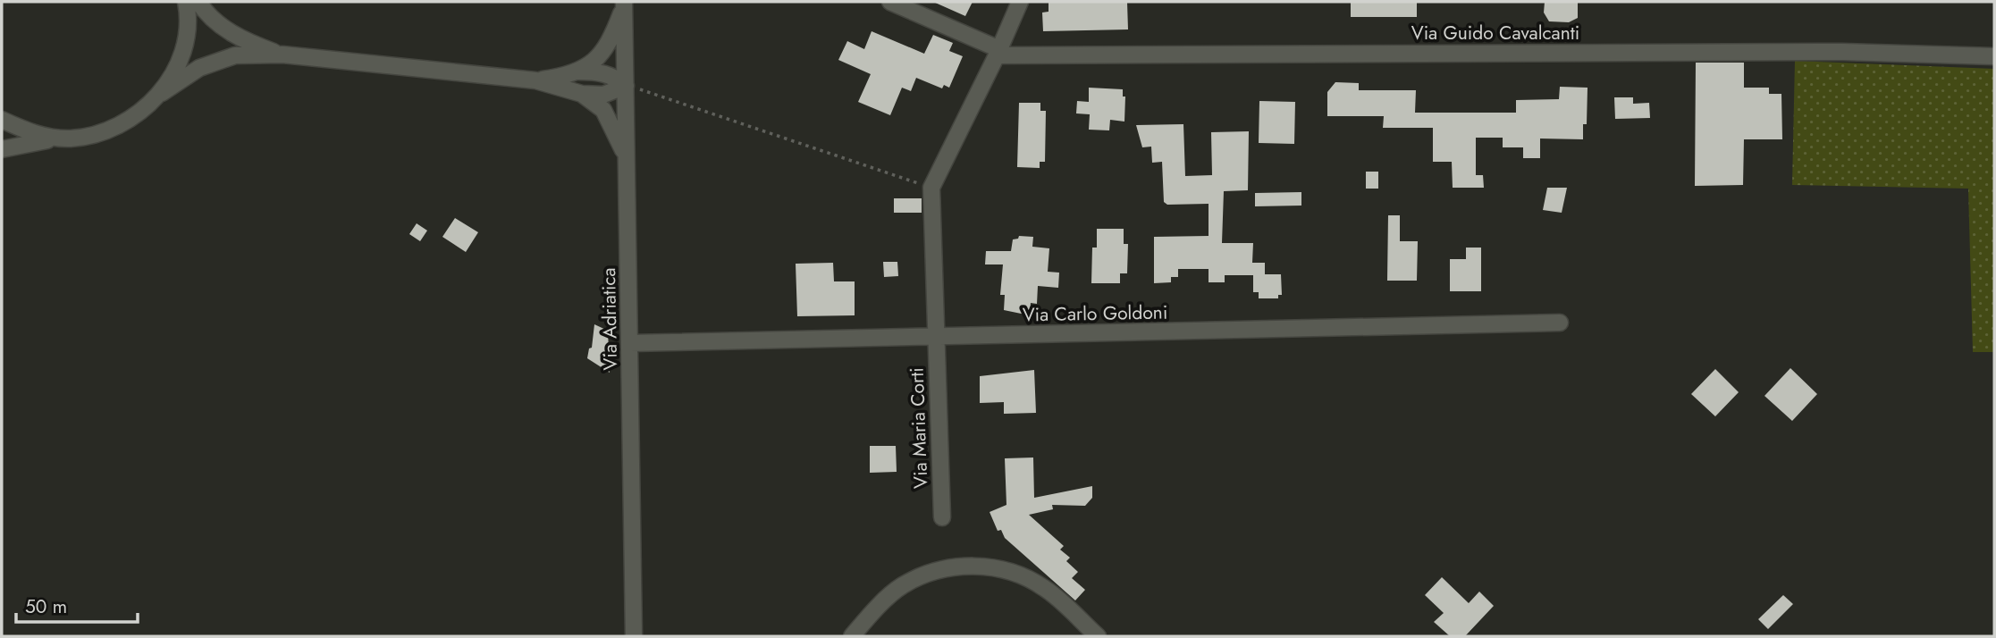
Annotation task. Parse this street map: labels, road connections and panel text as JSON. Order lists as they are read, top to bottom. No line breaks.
{"streets":{"street":["Via Guido Cavalcanti","Via Carlo Goldoni","Via Adriatica","Via Maria Corti"]},"crossings":[["Via Carlo Goldoni","Via Adriatica"],["Via Carlo Goldoni","Via Maria Corti"]],"scale_bar":"50 m"}
